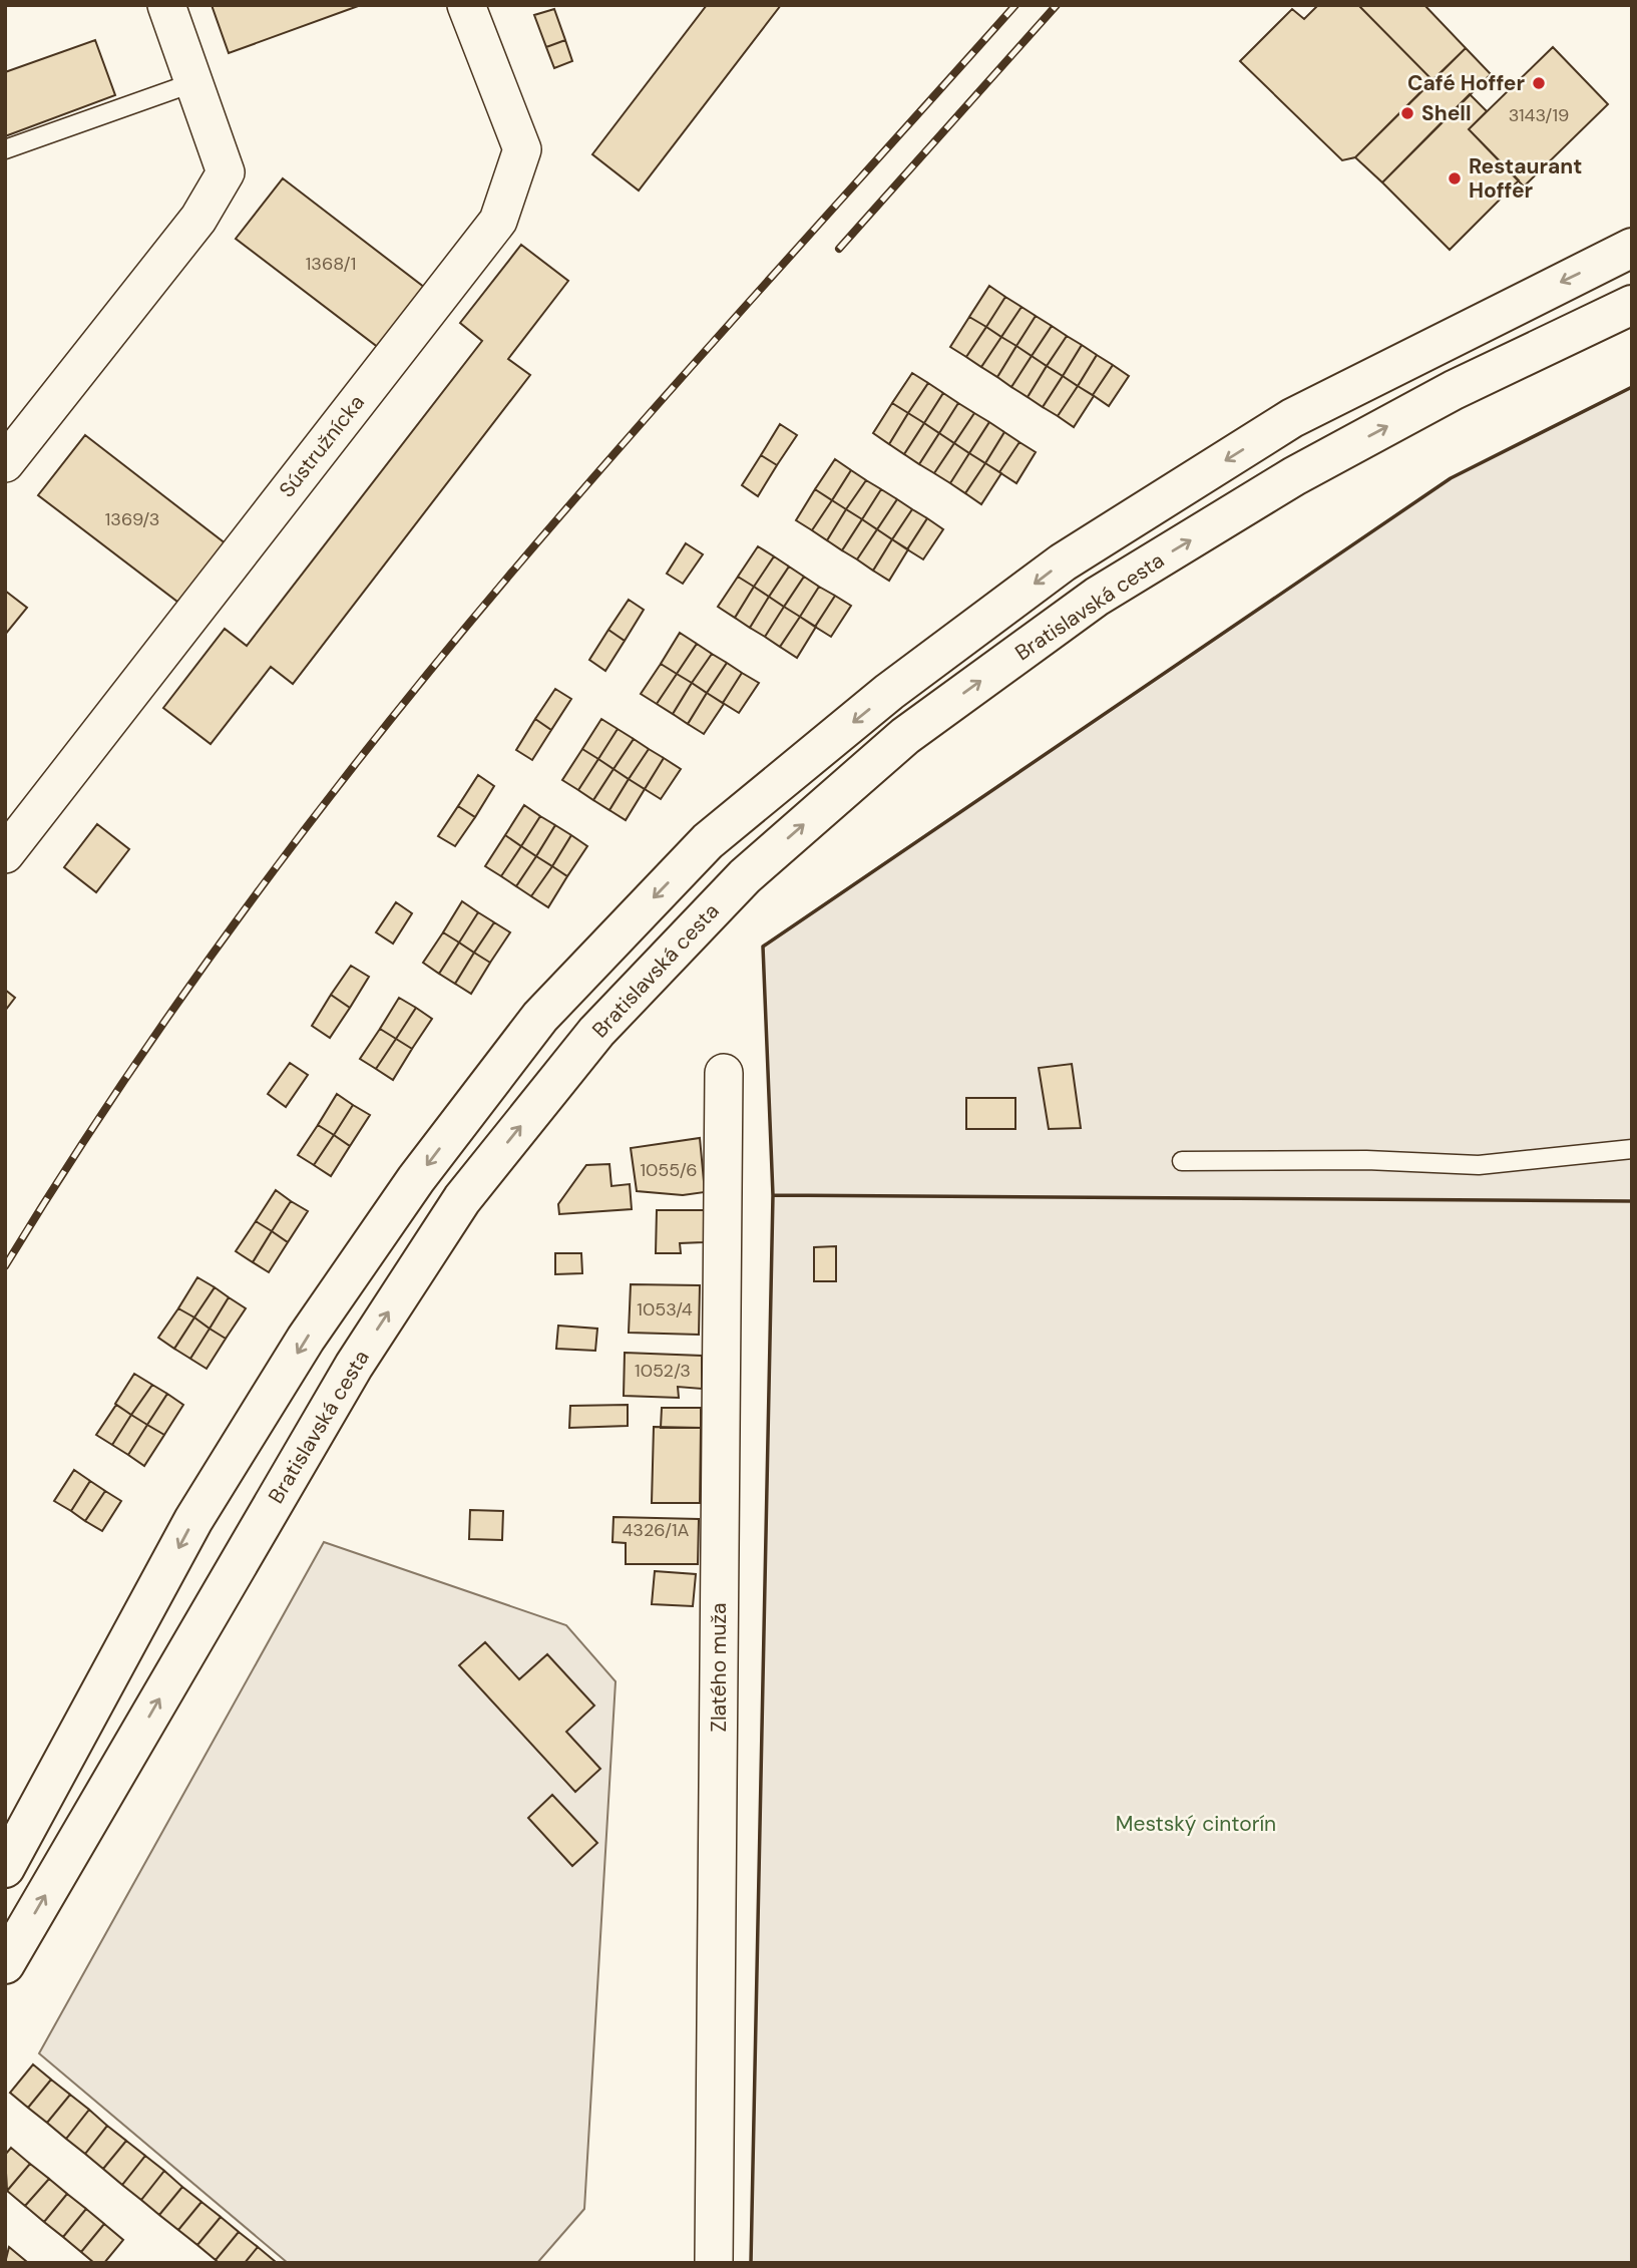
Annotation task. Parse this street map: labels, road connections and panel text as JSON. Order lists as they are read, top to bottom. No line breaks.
{"streets":{"main road":["Bratislavská cesta"],"street":["Sústružnícka","Zlatého muža"]},"parks":["Mestský cintorín"],"places":["Café Hoffer","Shell","Restaurant Hoffer"],"house_numbers":["3143/19","1368/1","1369/3","1055/6","1053/4","1052/3","4326/1A"]}
